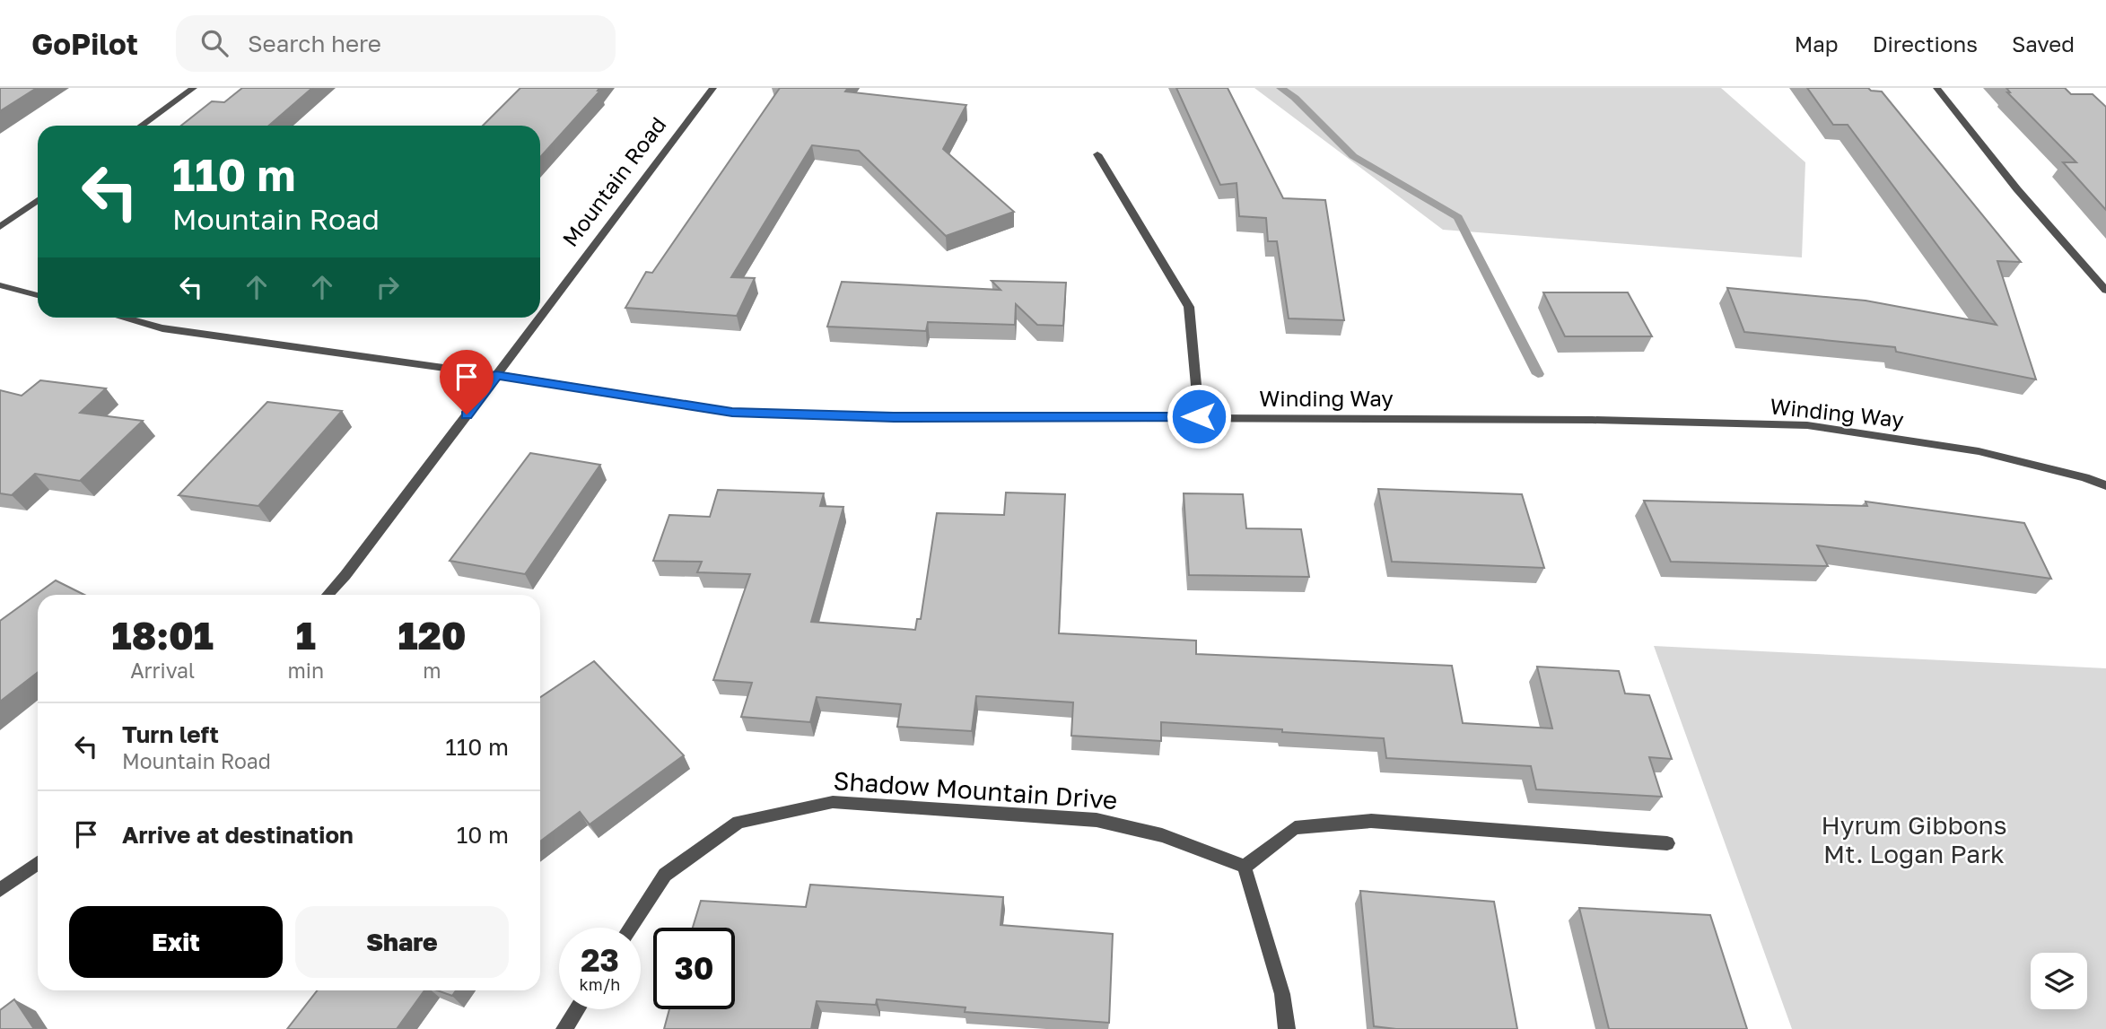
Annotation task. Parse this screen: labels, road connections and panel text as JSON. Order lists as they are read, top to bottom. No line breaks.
{"streets":{"street":["Mountain Road","Winding Way","Shadow Mountain Drive"]},"crossings":[["Mountain Road","Winding Way"]],"parks":["Hyrum Gibbons Mt. Logan Park"],"page":{"header":"GoPilot","search":"Search here","nav":["Map","Directions","Saved"],"turn":["110 m","Mountain Road"],"eta":["18:01","Arrival","1","min","120","m"],"list":[{"name":"Turn left","note":"Mountain Road","value":"110 m"},{"name":"Arrive at destination","value":"10 m"}],"buttons":["Exit","Share"],"speed":"23 km/h","limit":"30"}}
